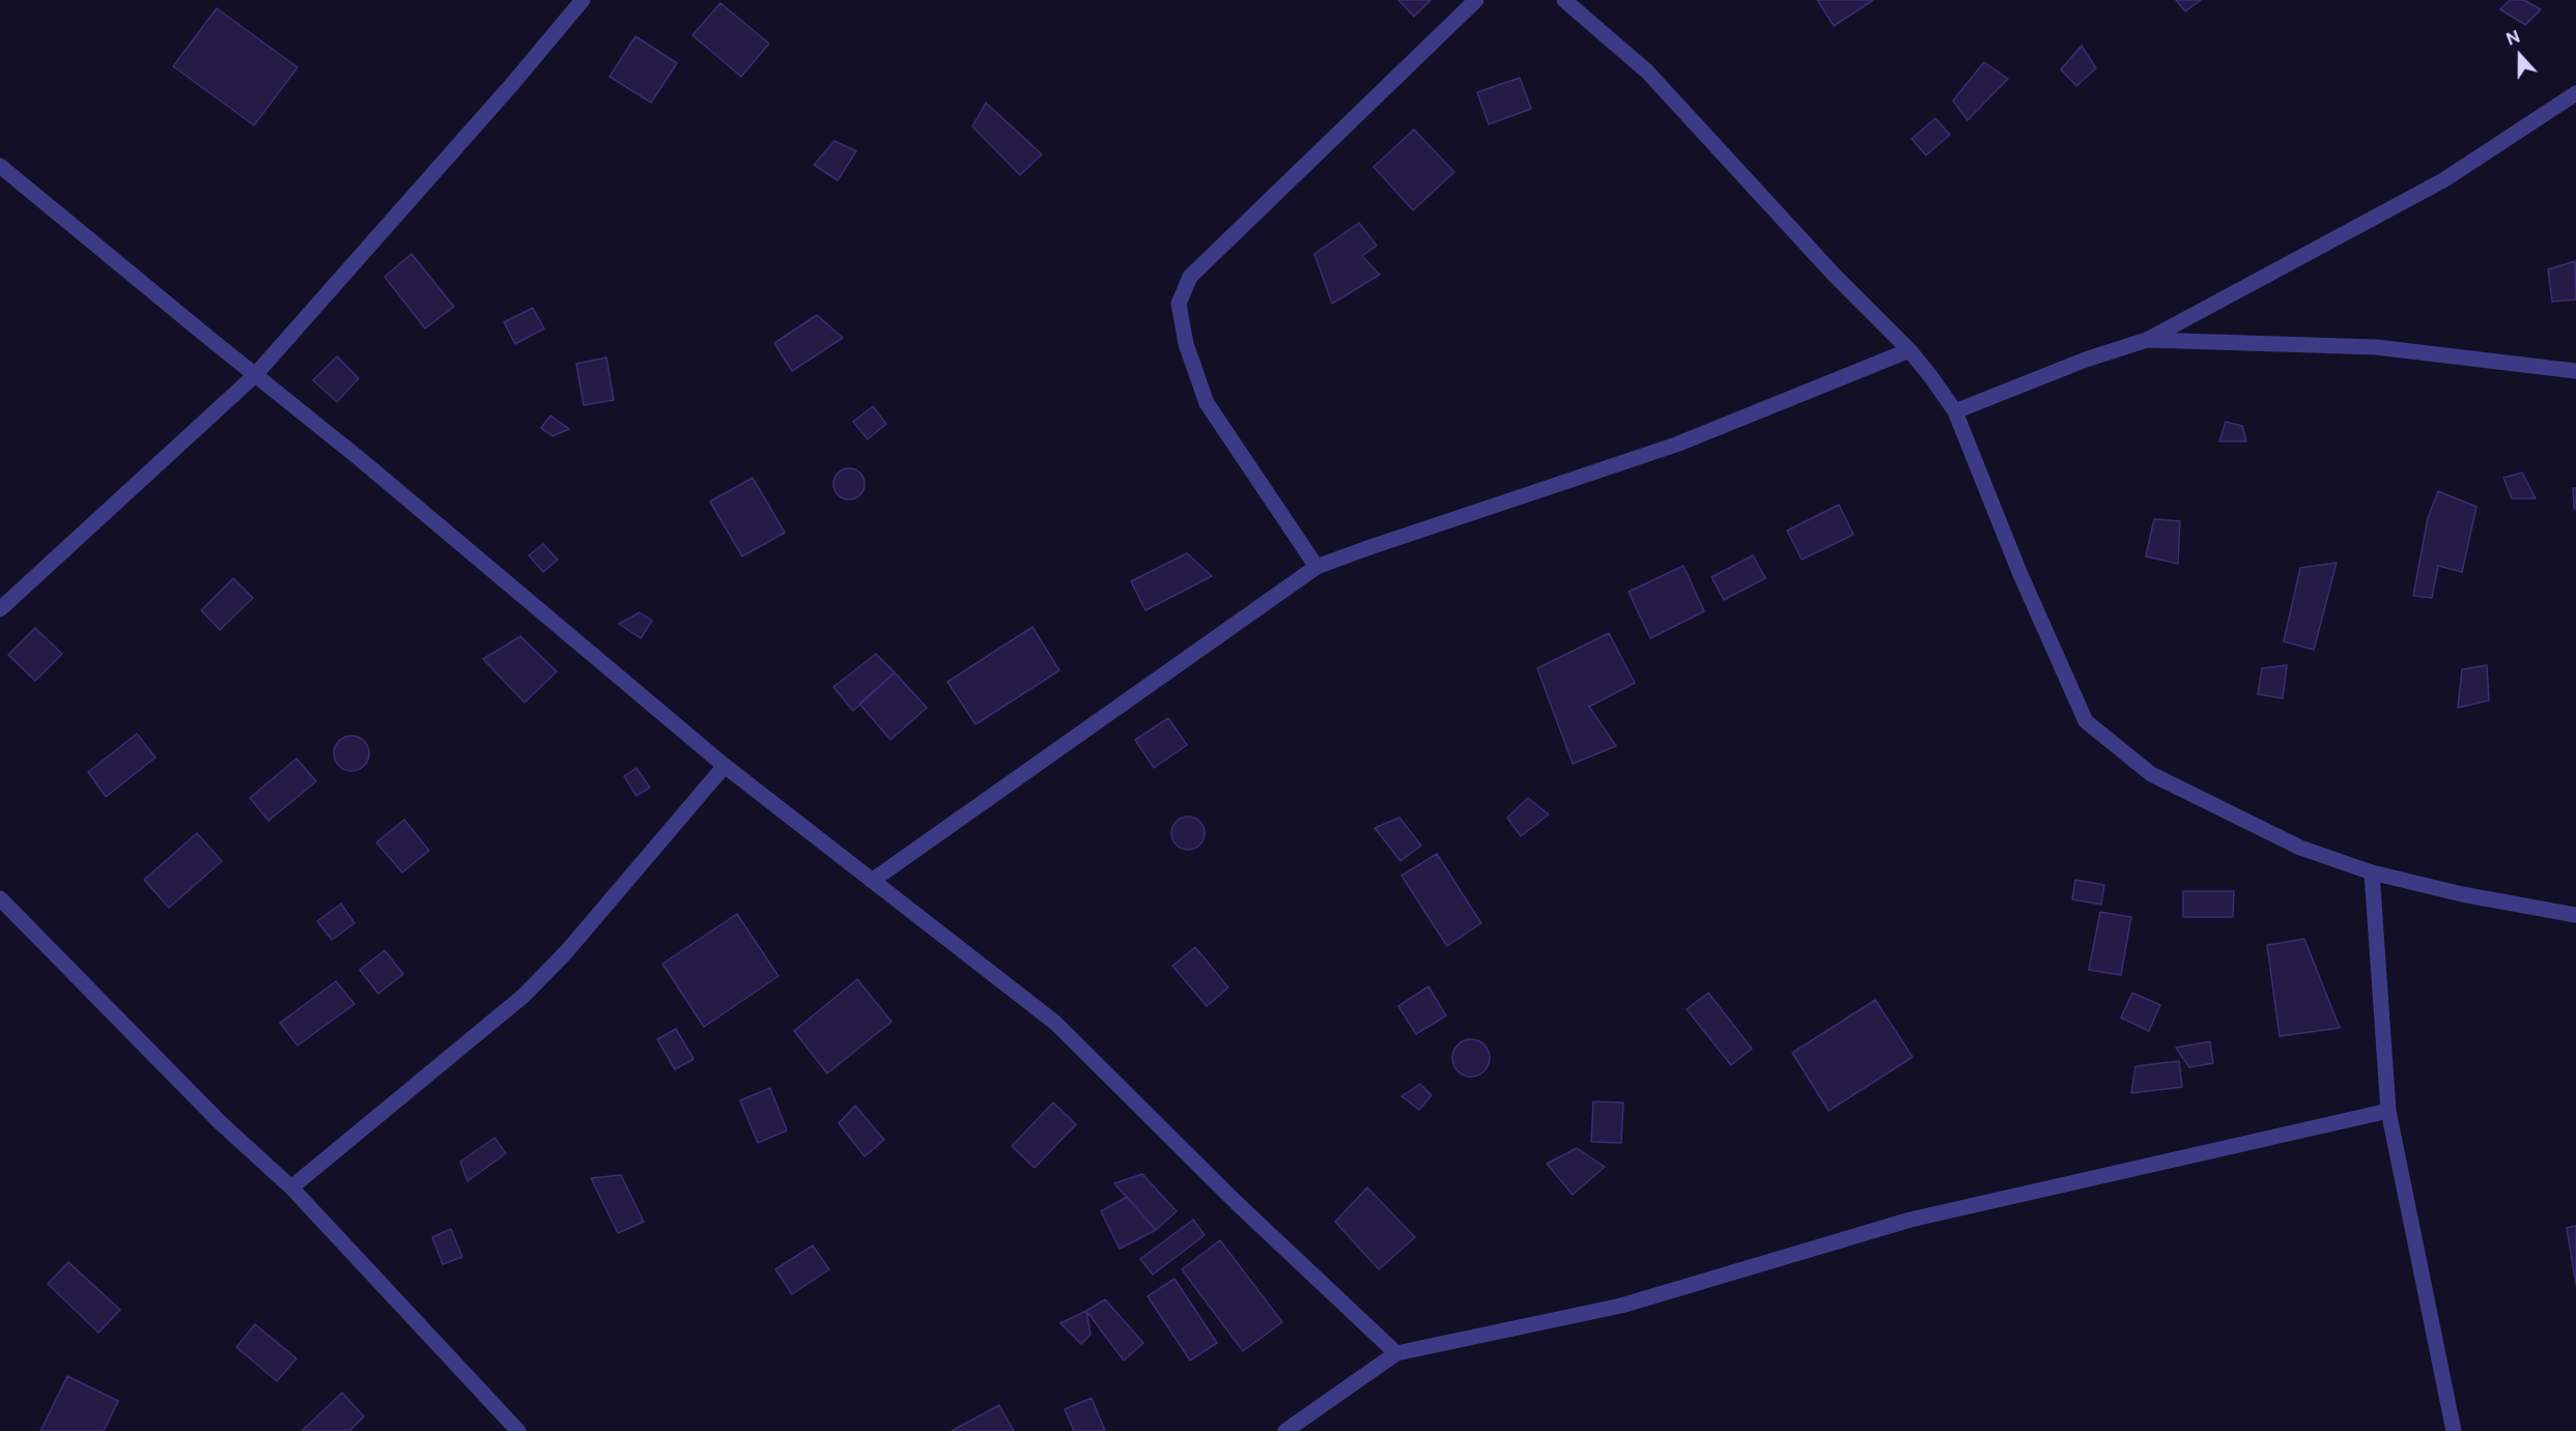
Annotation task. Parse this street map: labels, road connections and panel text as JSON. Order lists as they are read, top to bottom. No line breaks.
{"north":"top"}
